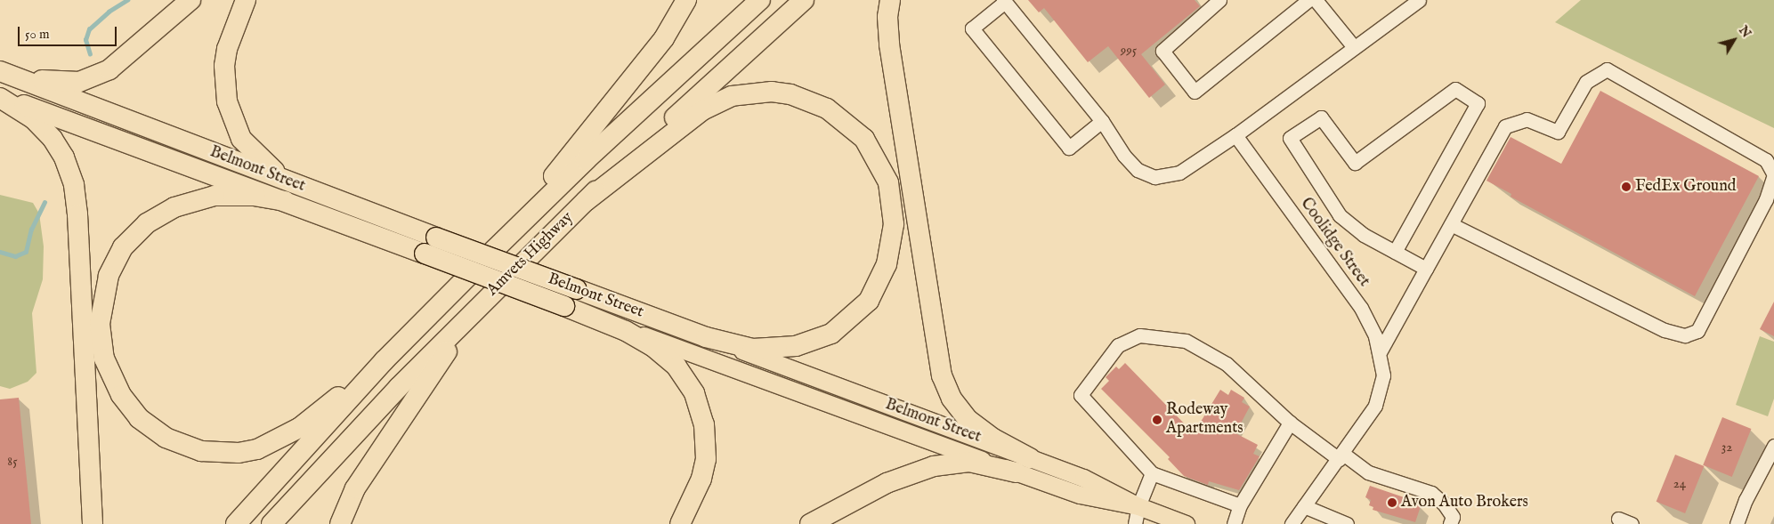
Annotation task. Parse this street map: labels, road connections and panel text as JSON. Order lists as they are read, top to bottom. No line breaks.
{"streets":{"highway":["Belmont Street","Amvets Highway"],"lane":["Coolidge Street"]},"places":["FedEx Ground","Rodeway Apartments","Avon Auto Brokers"],"house_numbers":["995","32","85","24"],"scale_bar":"50 m","north":"top right"}
